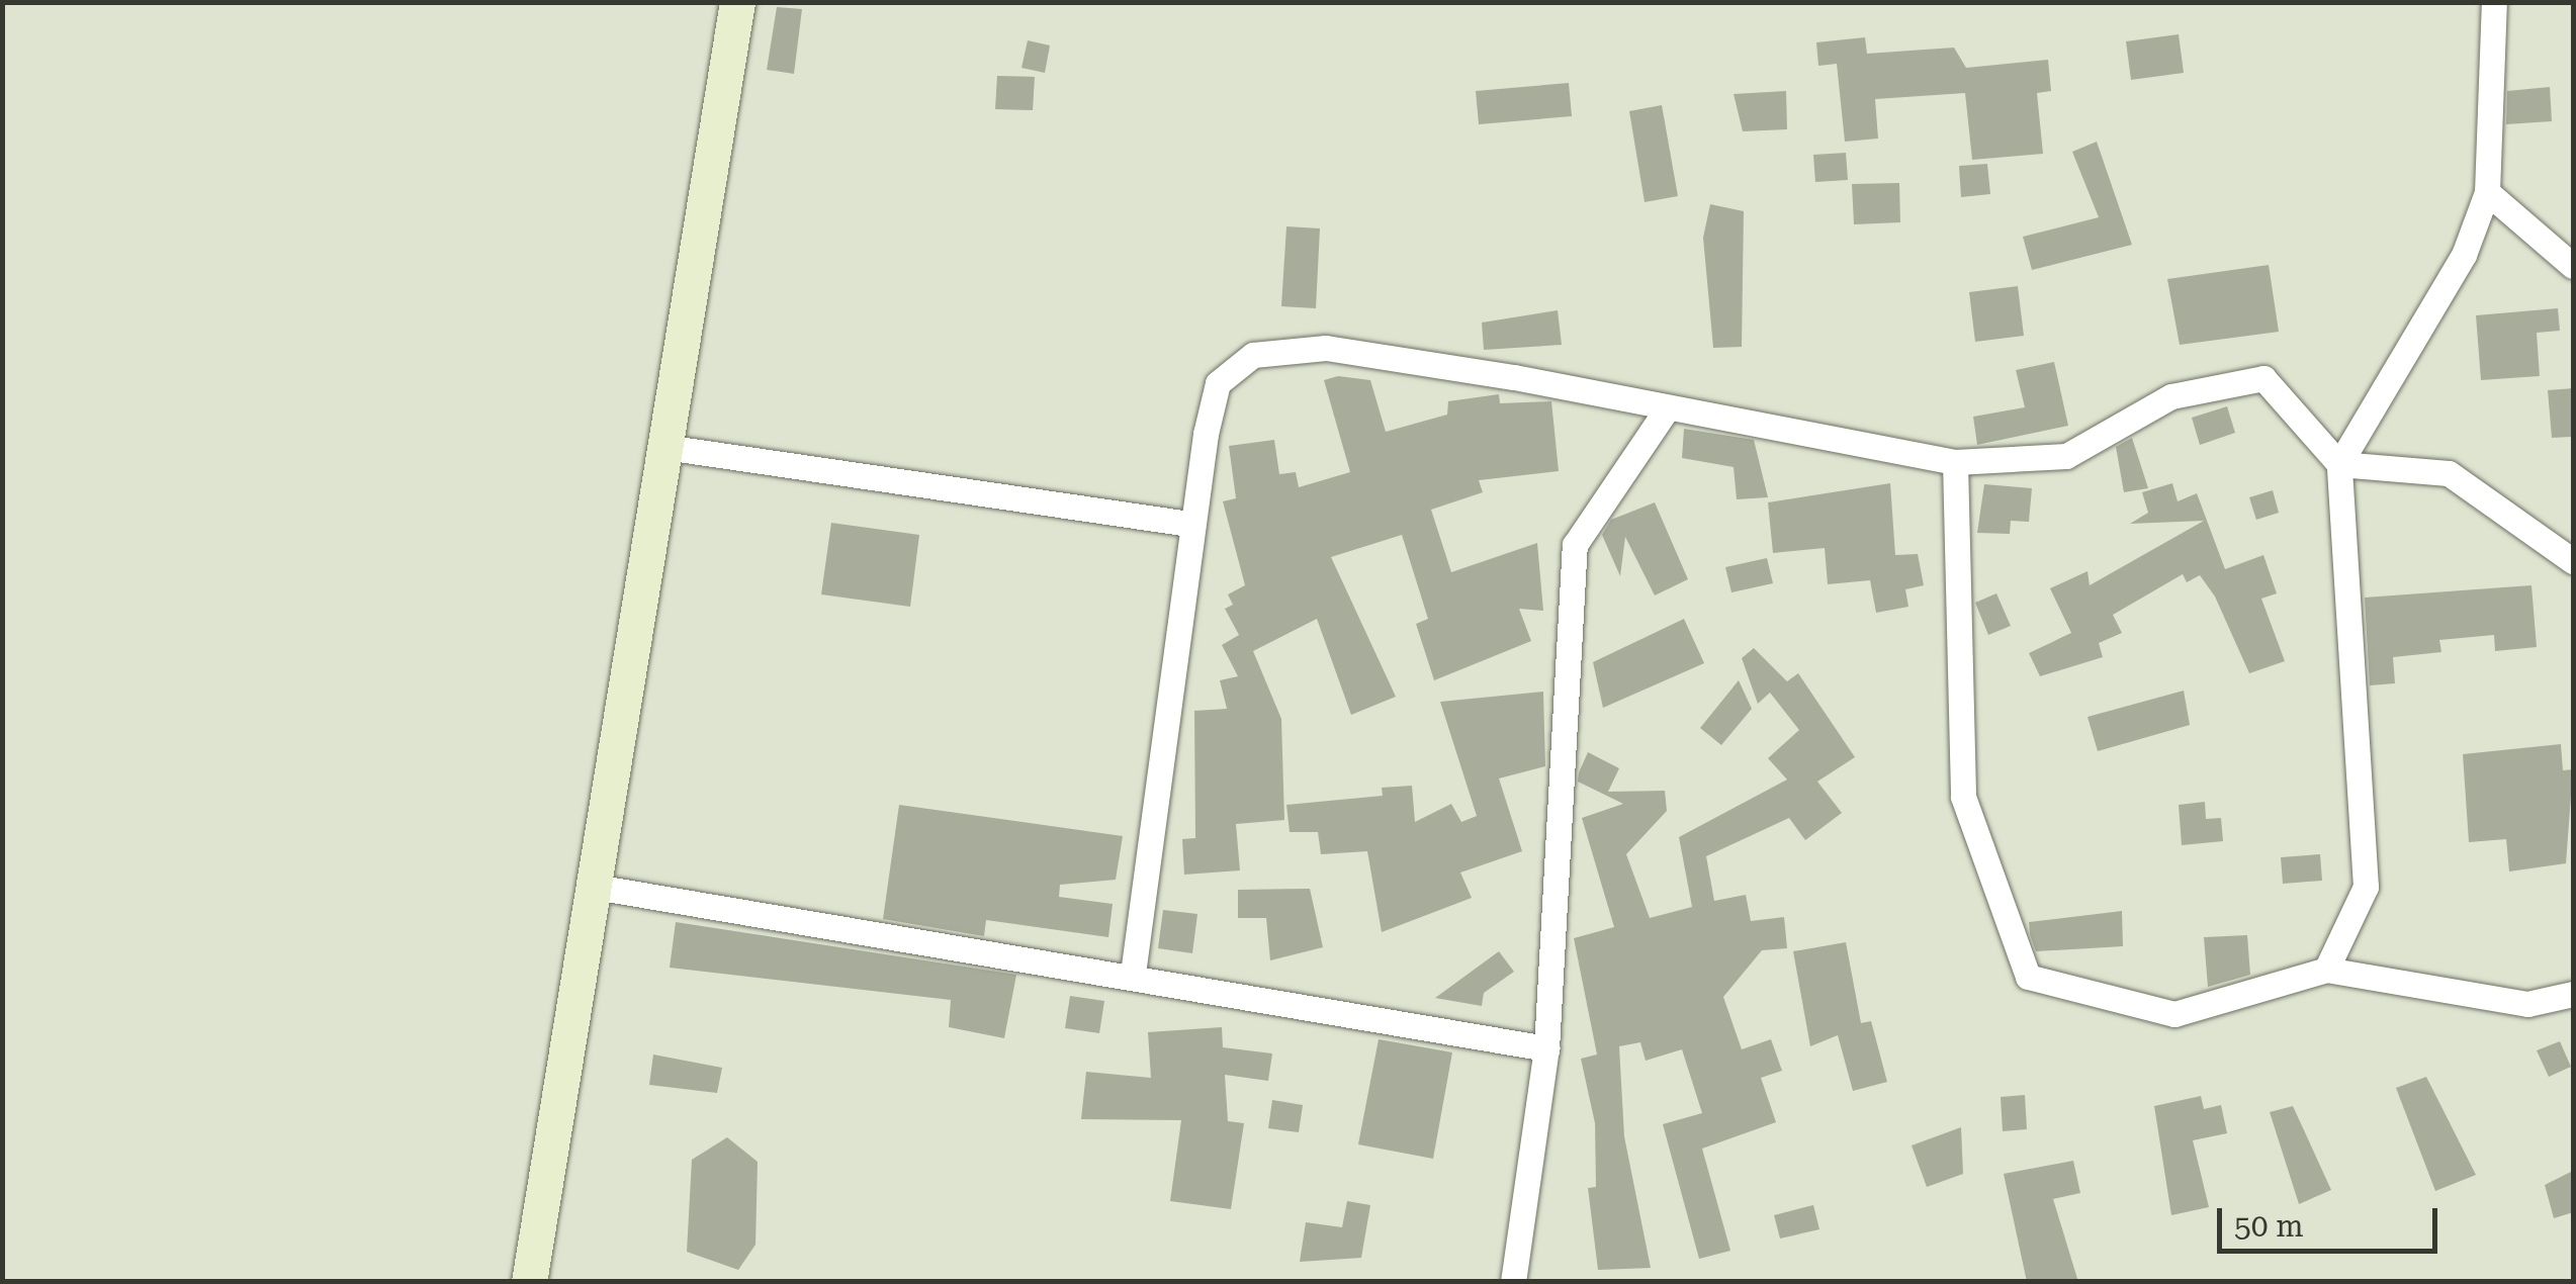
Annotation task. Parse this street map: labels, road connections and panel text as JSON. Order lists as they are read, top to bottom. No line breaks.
{"scale_bar":"50 m"}
